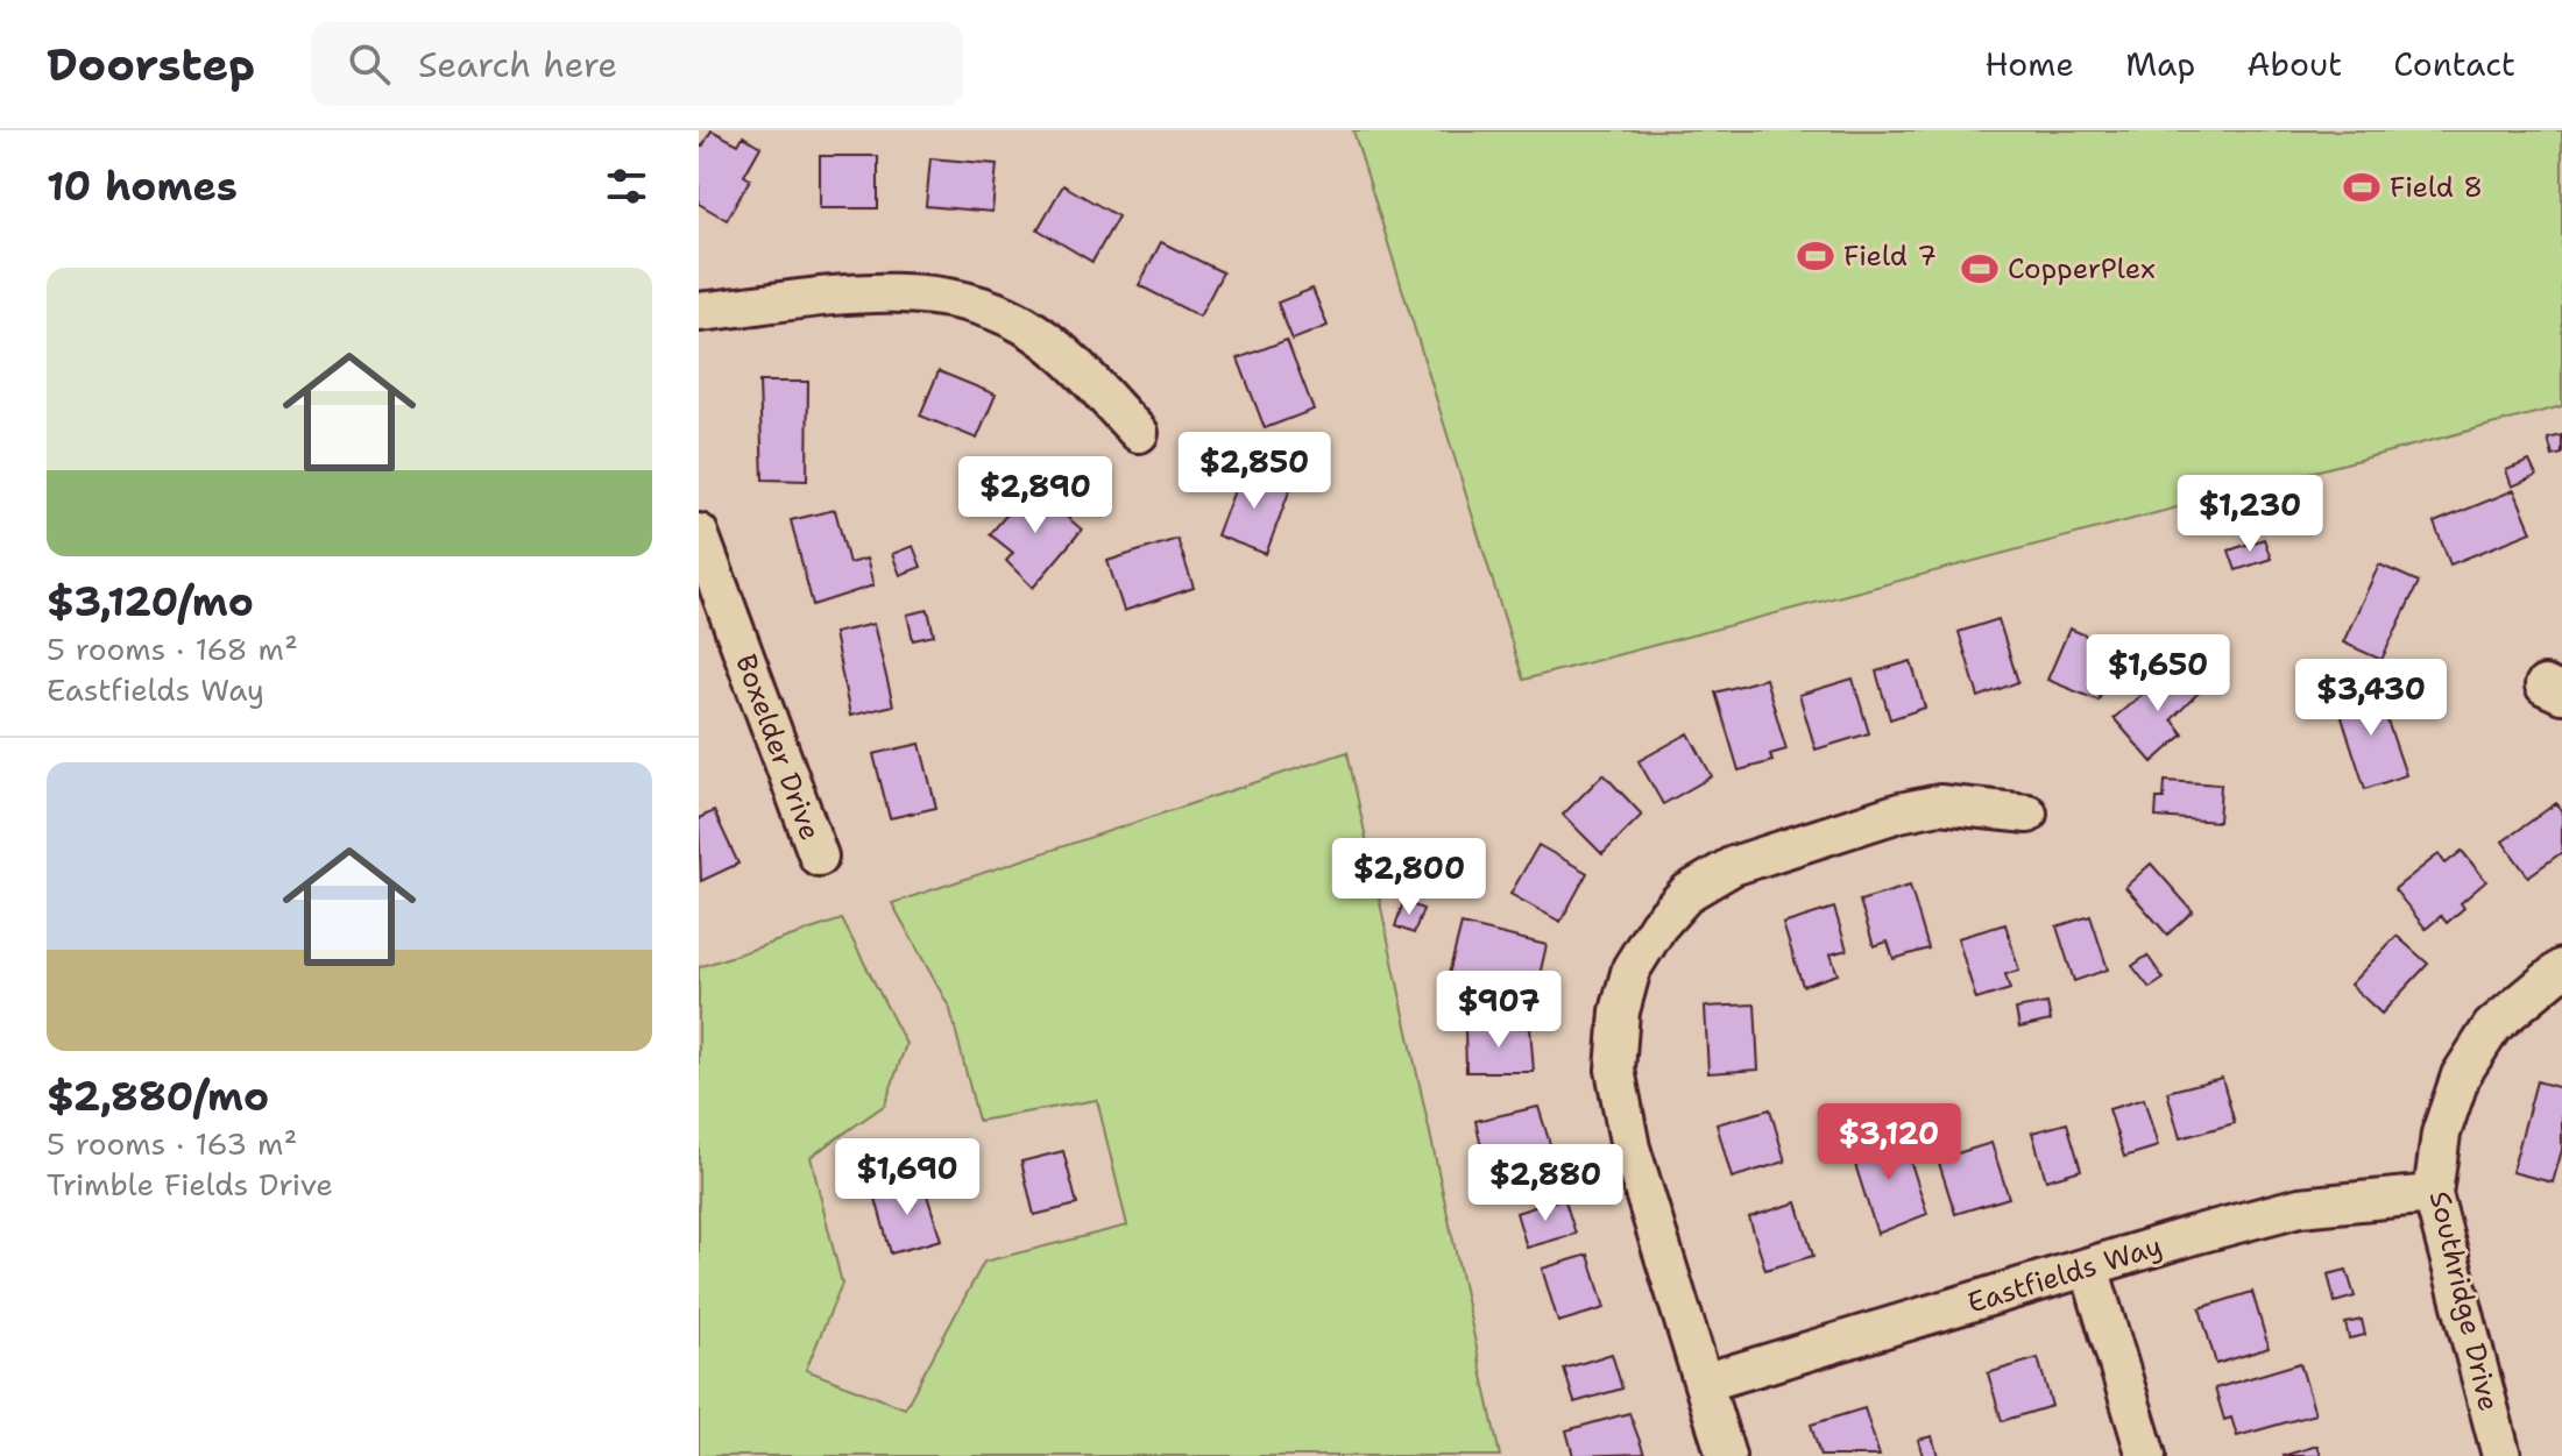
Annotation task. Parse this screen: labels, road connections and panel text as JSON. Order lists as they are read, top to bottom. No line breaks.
{"streets":{"street":["Boxelder Drive","Eastfields Way","Southridge Drive"]},"crossings":[["Eastfields Way","Southridge Drive"]],"places":{"sports":["Field 8","Field 7","CopperPlex"]},"page":{"header":"Doorstep","search":"Search here","nav":["Home","Map","About","Contact"],"heading":"10 homes","list":[{"name":"$3,120/mo","note":"5 rooms · 168 m² · Eastfields Way"},{"name":"$2,880/mo","note":"5 rooms · 163 m² · Trimble Fields Drive"}],"price":["$2,850","$2,890","$1,230","$1,650","$3,430","$2,800","$907","$3,120","$1,690","$2,880"]}}
